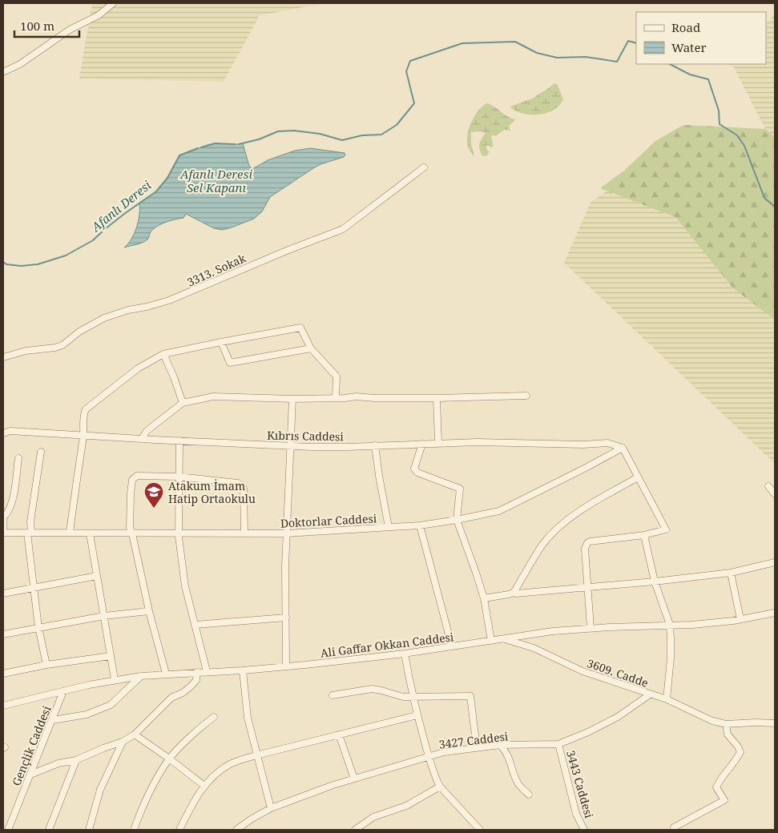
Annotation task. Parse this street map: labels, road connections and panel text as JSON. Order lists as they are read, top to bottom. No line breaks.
{"streets":{"street":["3313. Sokak","Kıbrıs Caddesi","Doktorlar Caddesi","Ali Gaffar Okkan Caddesi","3609. Cadde","3427 Caddesi","Gençlik Caddesi","3443 Caddesi"]},"crossings":[["Kıbrıs Caddesi","Doktorlar Caddesi"],["Ali Gaffar Okkan Caddesi","3609. Cadde"],["Ali Gaffar Okkan Caddesi","Gençlik Caddesi"],["3609. Cadde","3427 Caddesi"],["3427 Caddesi","3443 Caddesi"]],"water":["Afanlı Deresi Sel Kapanı","Afanlı Deresi"],"places":{"school or university":["Atakum İmam Hatip Ortaokulu"]},"legend":["Road","Water"],"scale_bar":"100 m"}
